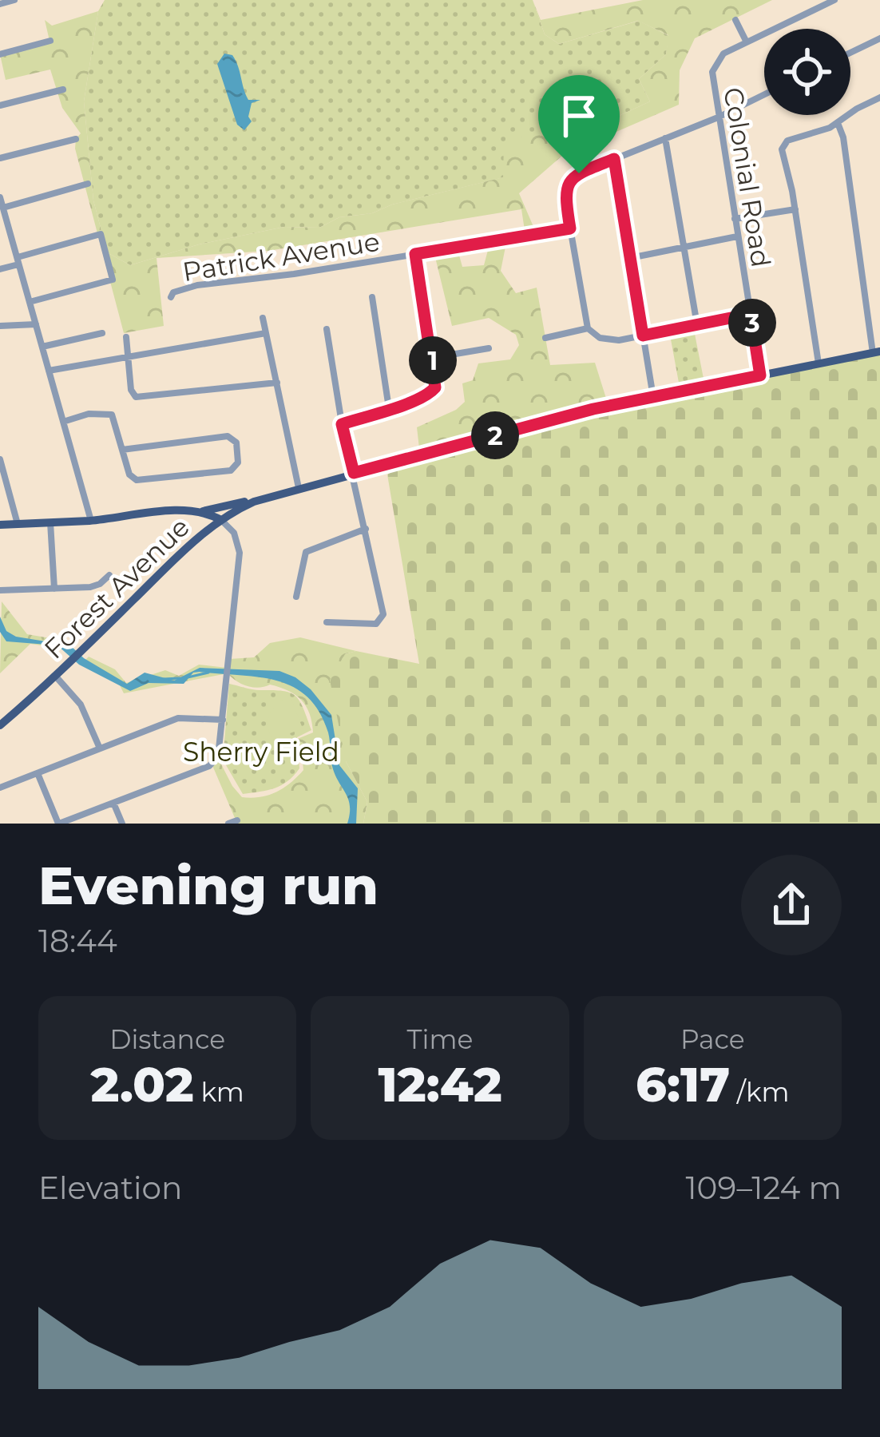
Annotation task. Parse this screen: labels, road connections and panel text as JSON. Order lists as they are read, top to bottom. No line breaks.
{"streets":{"main road":["Forest Avenue"],"street":["Colonial Road","Patrick Avenue"]},"parks":["Sherry Field"],"page":{"pins":["3","1","2"],"heading":["Evening run","18:44"],"stats":[["Distance","2.02 km"],["Time","12:42"],["Pace","6:17 /km"]],"chart":["Elevation","109–124 m"]}}
